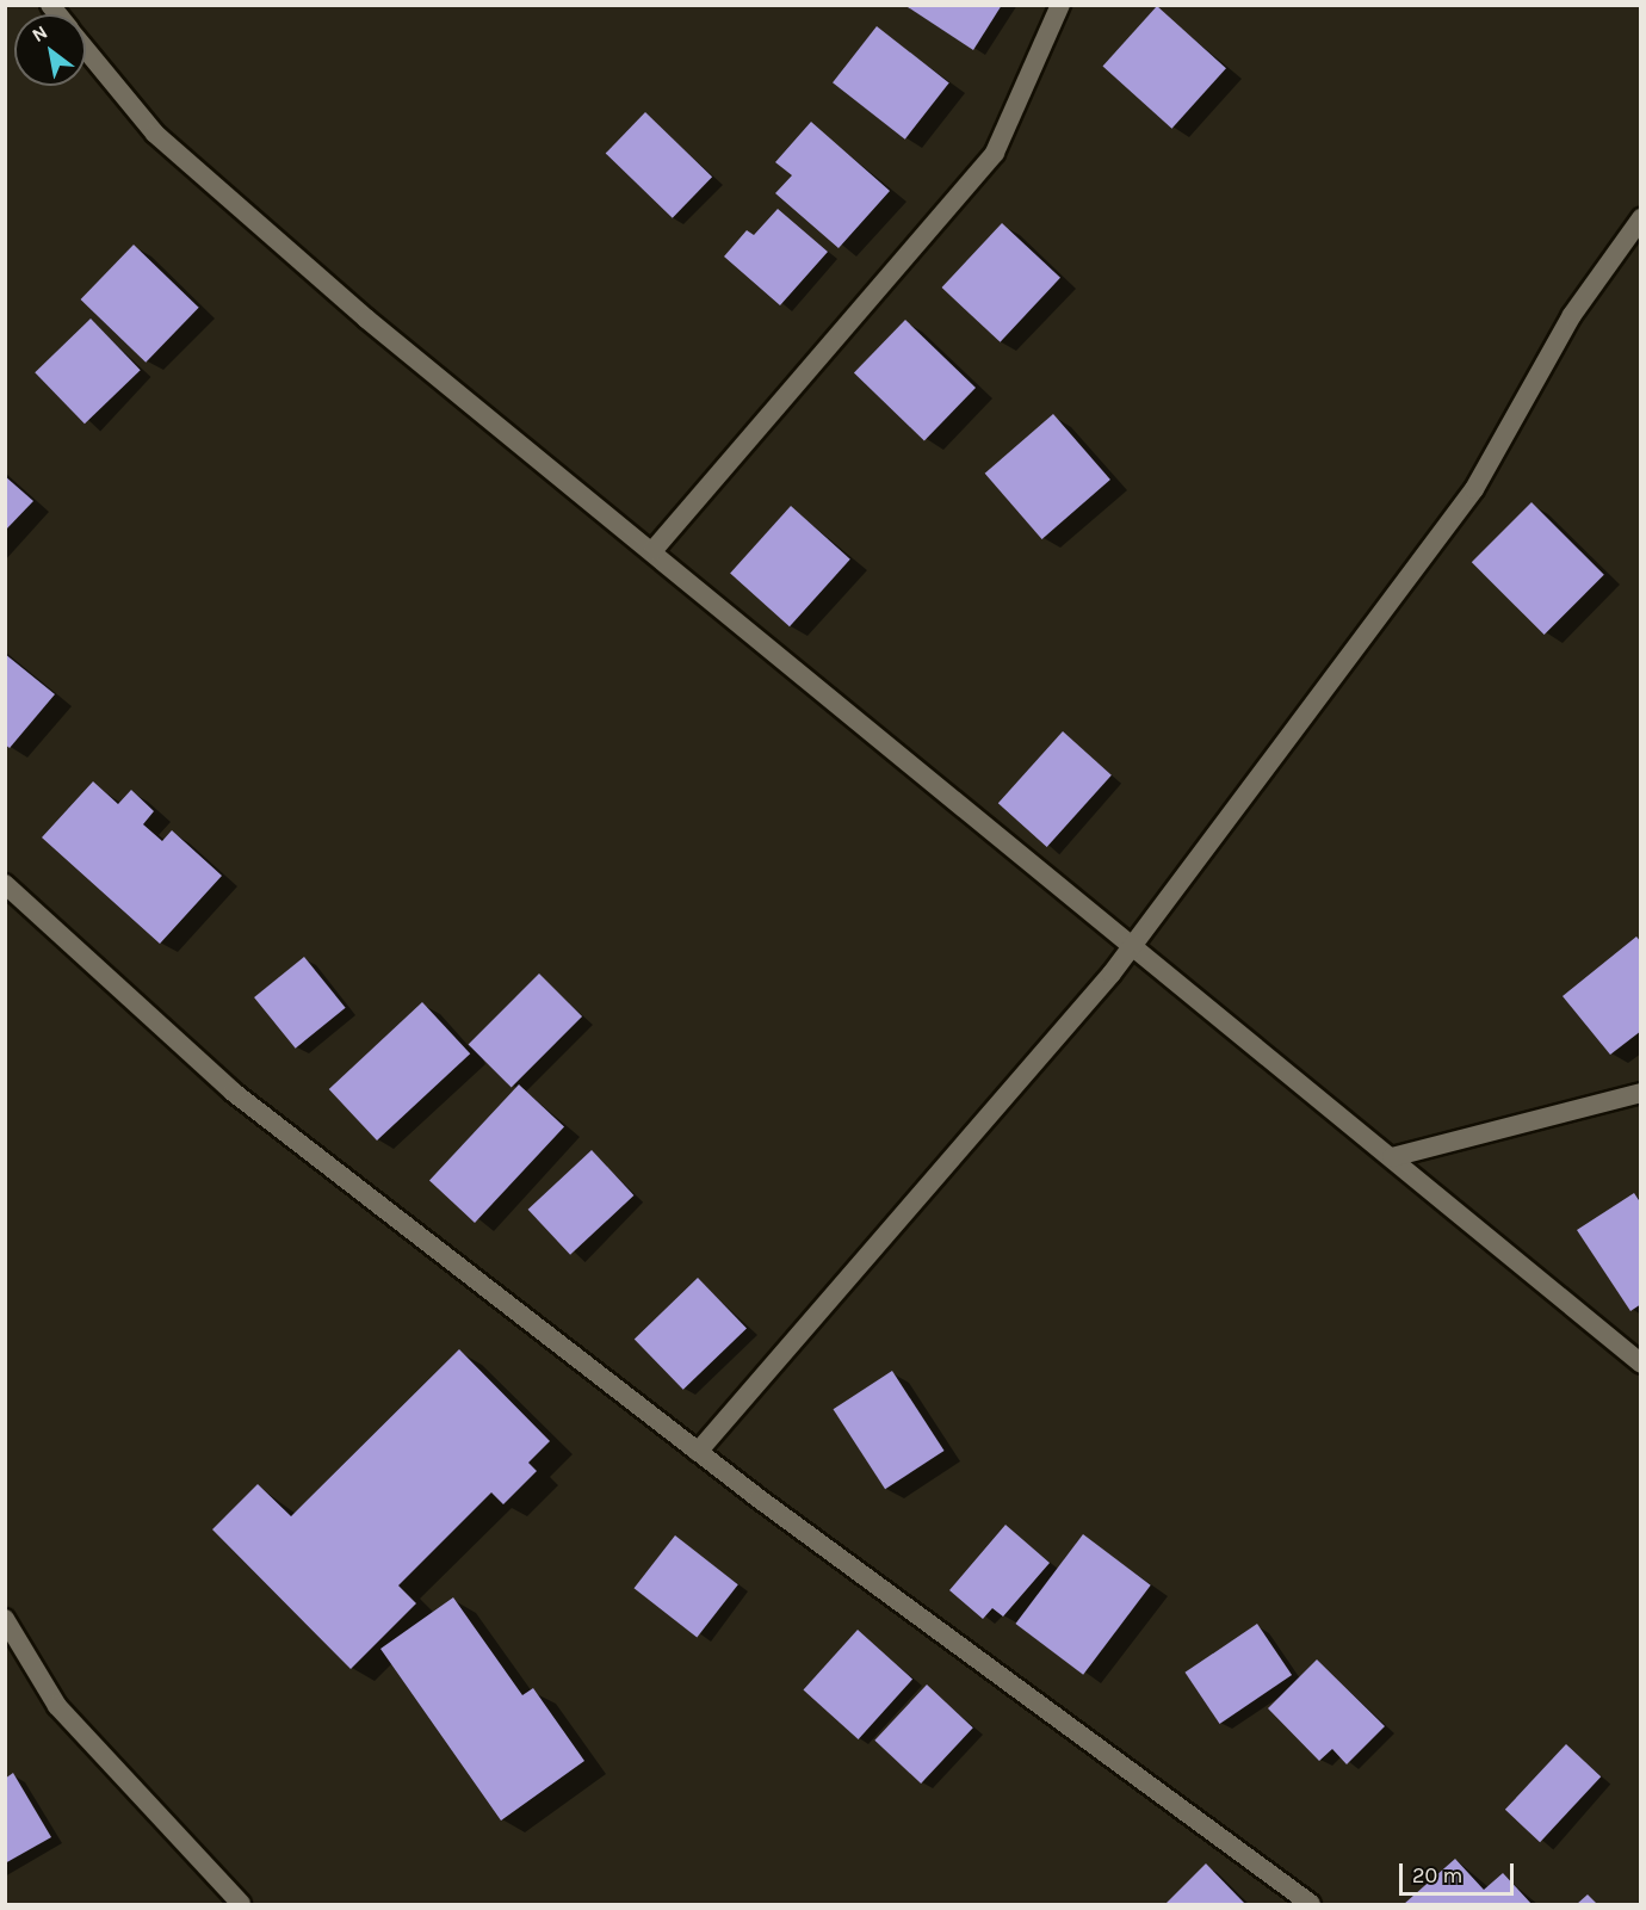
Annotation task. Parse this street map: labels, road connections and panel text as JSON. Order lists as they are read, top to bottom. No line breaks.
{"scale_bar":"20 m","north":"top left"}
